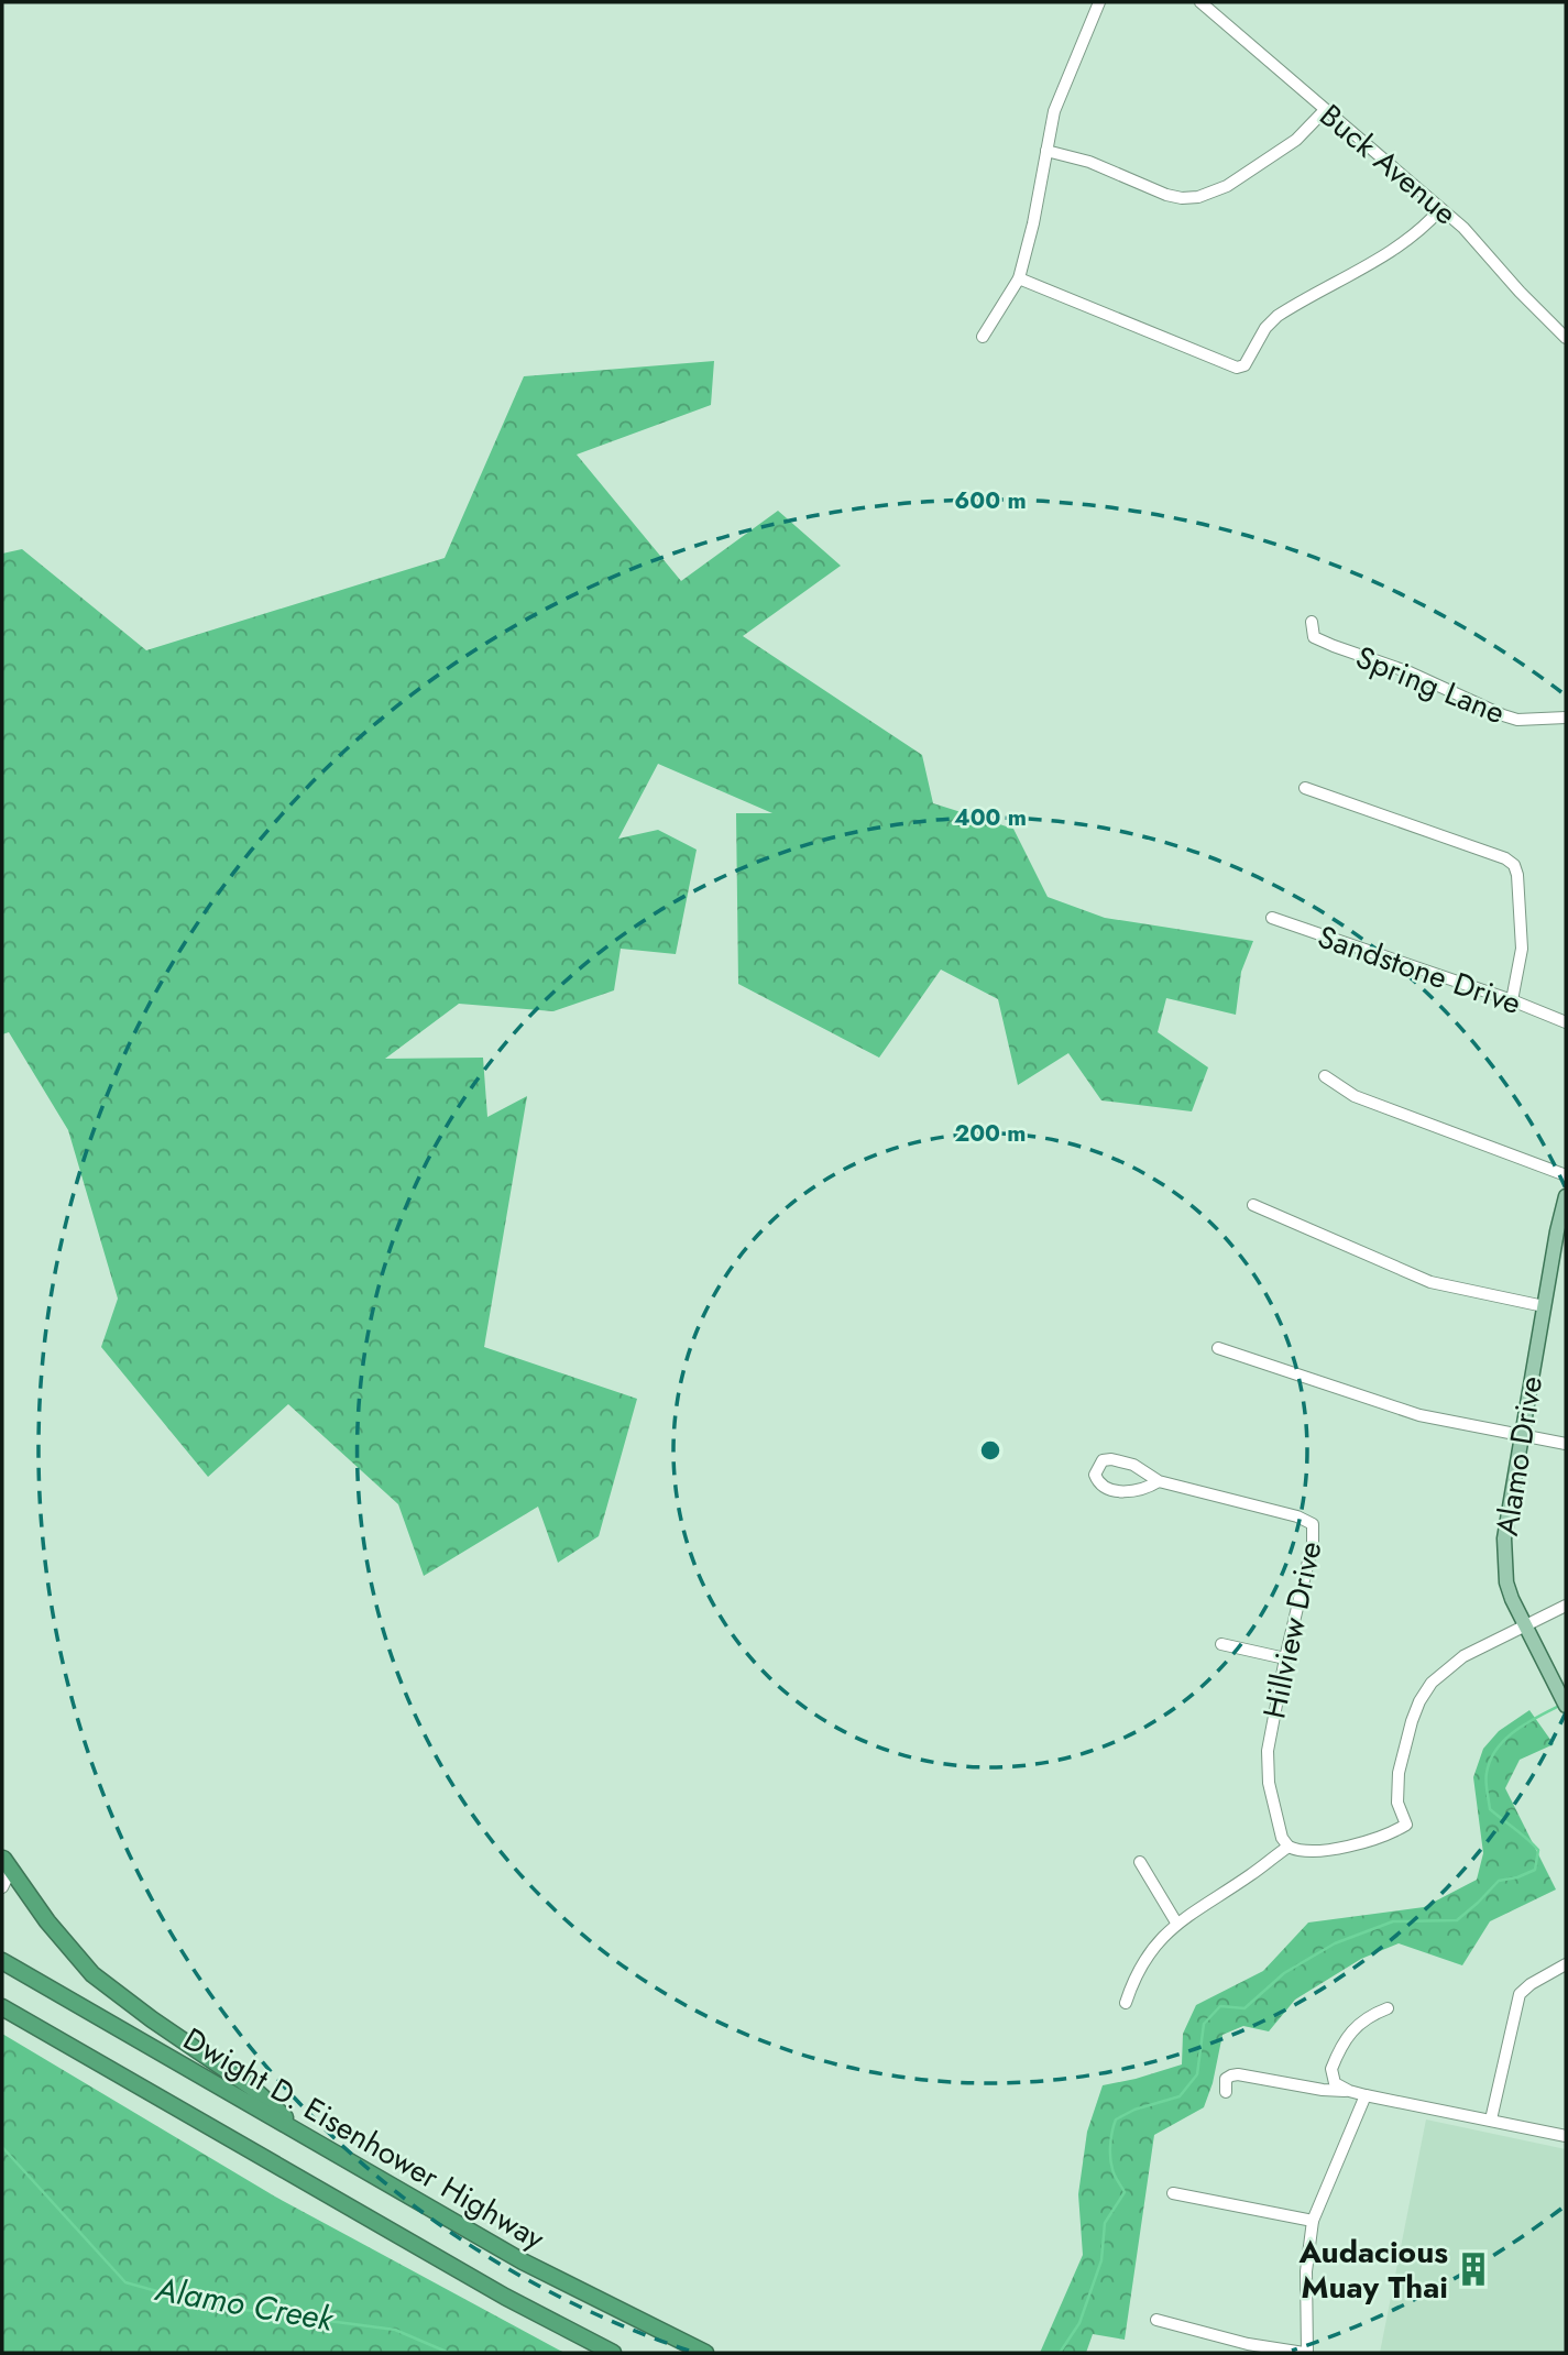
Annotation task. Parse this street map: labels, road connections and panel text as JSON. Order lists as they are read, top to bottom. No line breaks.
{"streets":{"highway":["Dwight D. Eisenhower Highway"],"main road":["Alamo Drive"],"street":["Buck Avenue","Spring Lane","Sandstone Drive","Hillview Drive"]},"water":["Alamo Creek"],"places":{"building":["Audacious Muay Thai"]},"rings":["600 m","400 m","200 m"]}
